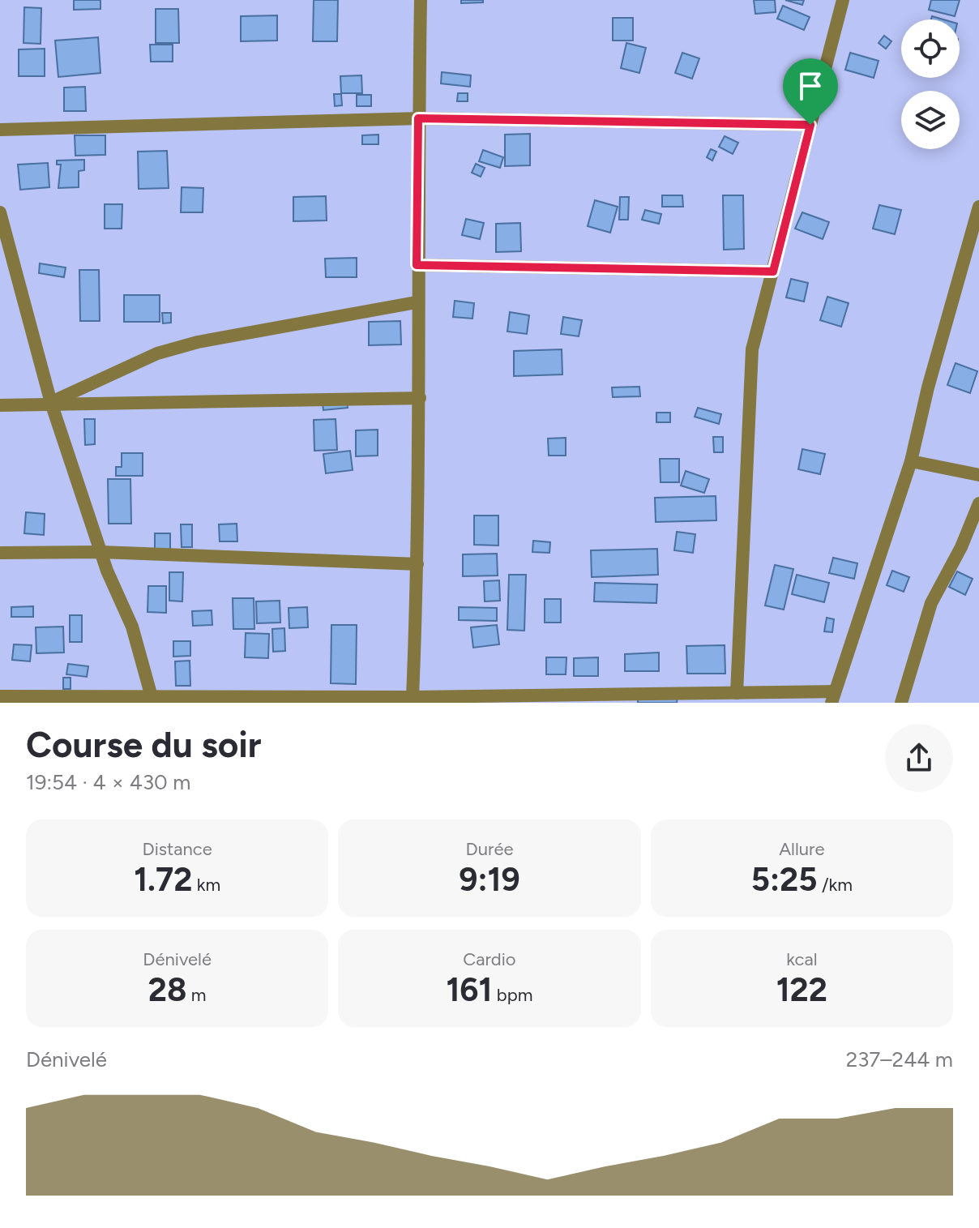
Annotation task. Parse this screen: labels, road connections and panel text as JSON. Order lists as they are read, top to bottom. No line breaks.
{"page":{"heading":["Course du soir","19:54 · 4 × 430 m"],"stats":[["Distance","1.72 km"],["Durée","9:19"],["Allure","5:25 /km"],["Dénivelé","28 m"],["Cardio","161 bpm"],["kcal","122"]],"chart":["Dénivelé","237–244 m"]}}
